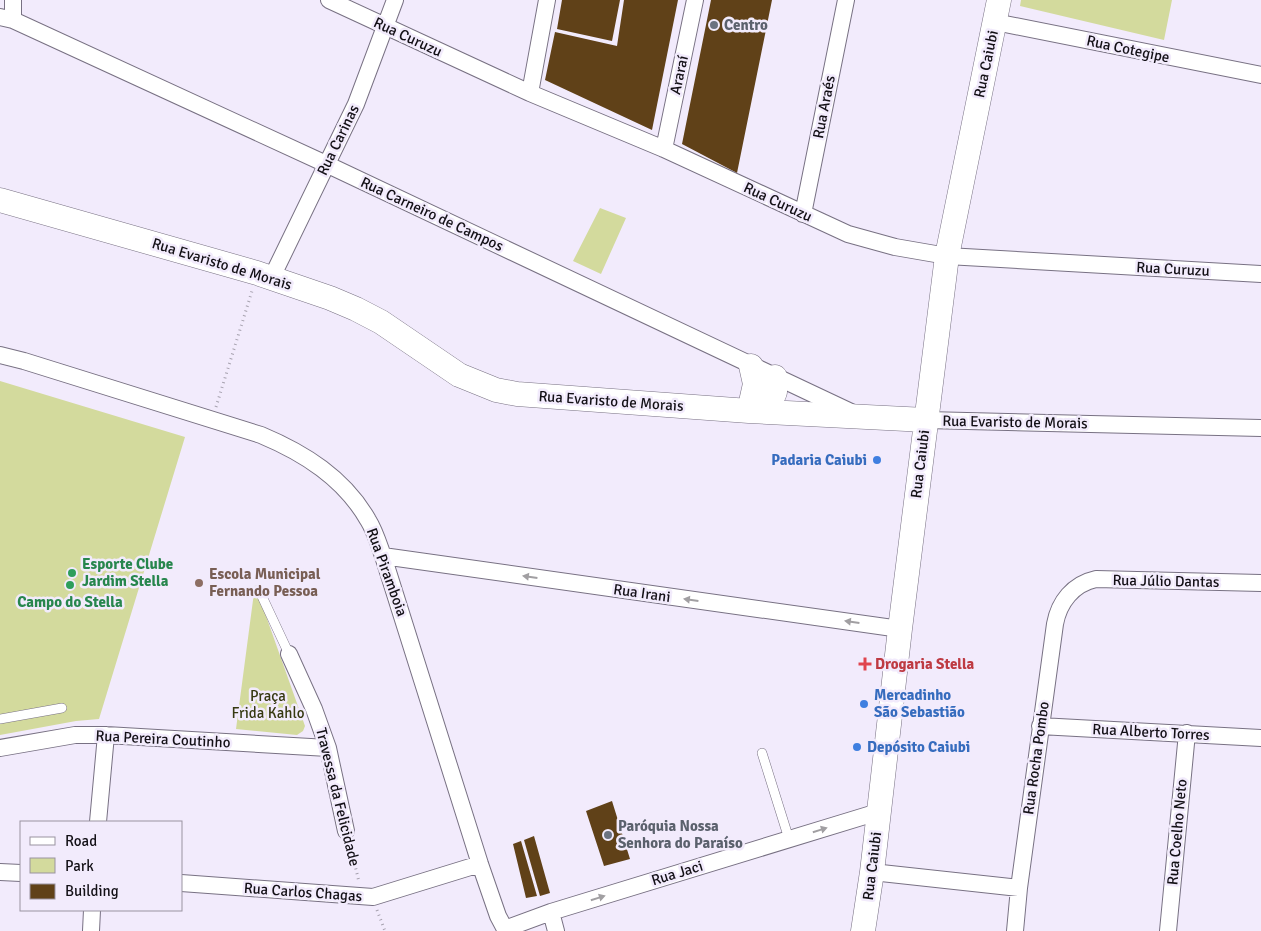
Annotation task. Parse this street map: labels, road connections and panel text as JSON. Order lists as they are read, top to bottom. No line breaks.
{"streets":{"street":["Rua Curuzu","Rua Cotegipe","Rua Caiubi","Araraí","Rua Araés","Rua Carinas","Rua Carneiro de Campos","Rua Evaristo de Morais","Rua Piramboia","Rua Júlio Dantas","Rua Irani","Rua Alberto Torres","Rua Pereira Coutinho","Rua Rocha Pombo","Travessa da Felicidade","Rua Coelho Neto","Rua Jaci","Rua Carlos Chagas"]},"crossings":[["Rua Curuzu","Rua Caiubi"],["Rua Curuzu","Araraí"],["Rua Curuzu","Rua Araés"],["Rua Curuzu","Rua Carinas"],["Rua Cotegipe","Rua Caiubi"],["Rua Caiubi","Rua Evaristo de Morais"],["Rua Caiubi","Rua Irani"],["Rua Caiubi","Rua Jaci"],["Rua Carinas","Rua Carneiro de Campos"],["Rua Carinas","Rua Evaristo de Morais"],["Rua Carneiro de Campos","Rua Evaristo de Morais"],["Rua Piramboia","Rua Irani"],["Rua Piramboia","Rua Jaci"],["Rua Piramboia","Rua Carlos Chagas"],["Rua Júlio Dantas","Rua Rocha Pombo"],["Rua Alberto Torres","Rua Rocha Pombo"],["Rua Alberto Torres","Rua Coelho Neto"],["Rua Pereira Coutinho","Travessa da Felicidade"],["Travessa da Felicidade","Rua Carlos Chagas"]],"one_way":["Rua Irani","Rua Jaci"],"parks":["Praça Frida Kahlo"],"places":{"other":["Centro","Padaria Caiubi","Esporte Clube Jardim Stella","Escola Municipal Fernando Pessoa","Campo do Stella","Mercadinho São Sebastião","Depósito Caiubi","Paróquia Nossa Senhora do Paraíso"],"health":["Drogaria Stella"]},"legend":["Road","Park","Building"]}
